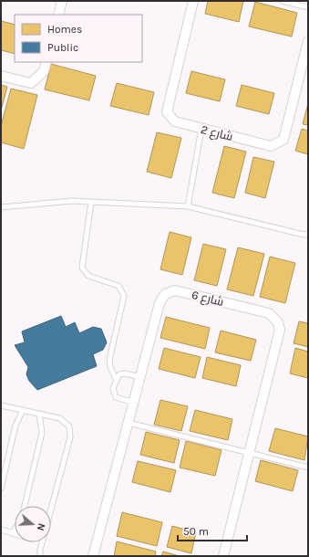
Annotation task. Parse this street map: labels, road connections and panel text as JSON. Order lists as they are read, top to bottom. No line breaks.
{"streets":{"street":["شارع 2","شارع 6"]},"legend":["Homes","Public"],"scale_bar":"50 m","north":"right"}
